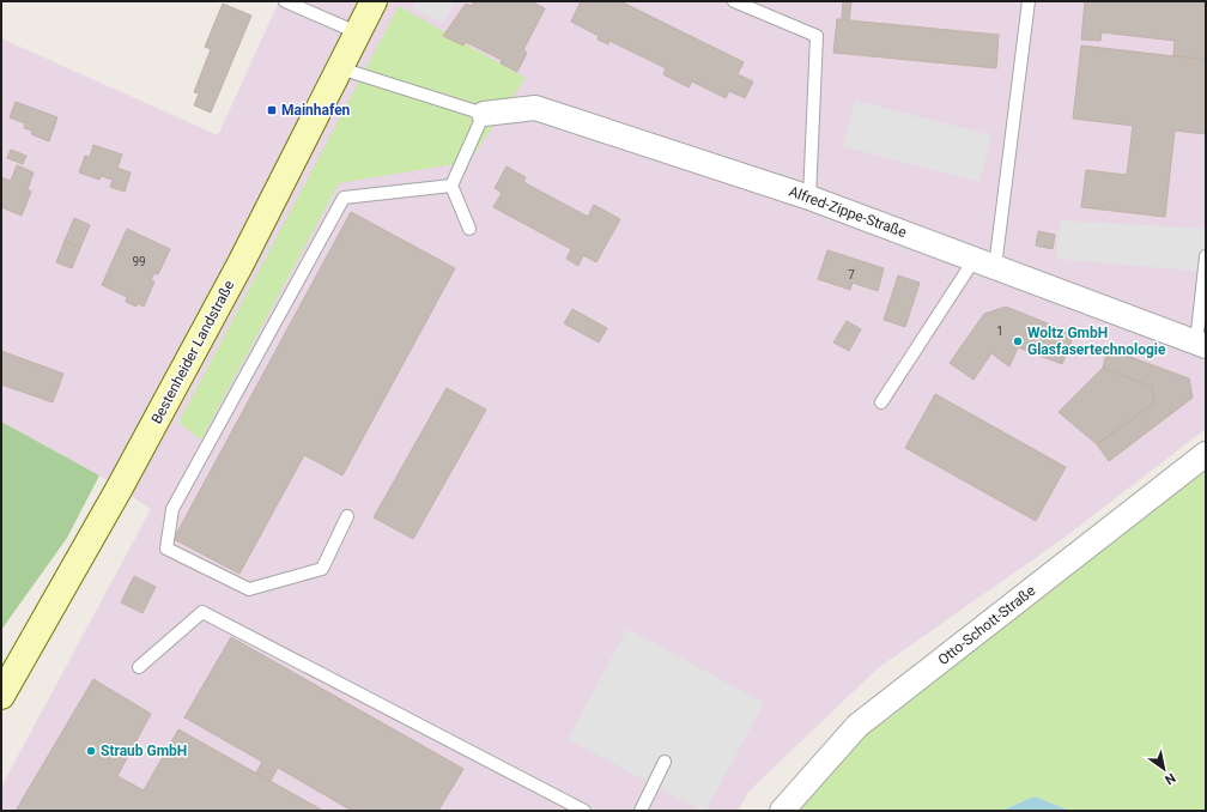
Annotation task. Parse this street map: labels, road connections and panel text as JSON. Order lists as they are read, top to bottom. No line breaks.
{"streets":{"main road":["Bestenheider Landstraße"],"street":["Alfred-Zippe-Straße","Otto-Schott-Straße"]},"places":{"transit":["Mainhafen"],"other":["Woltz GmbH Glasfasertechnologie","Straub GmbH"]},"house_numbers":["99","7","1"],"north":"bottom right"}
